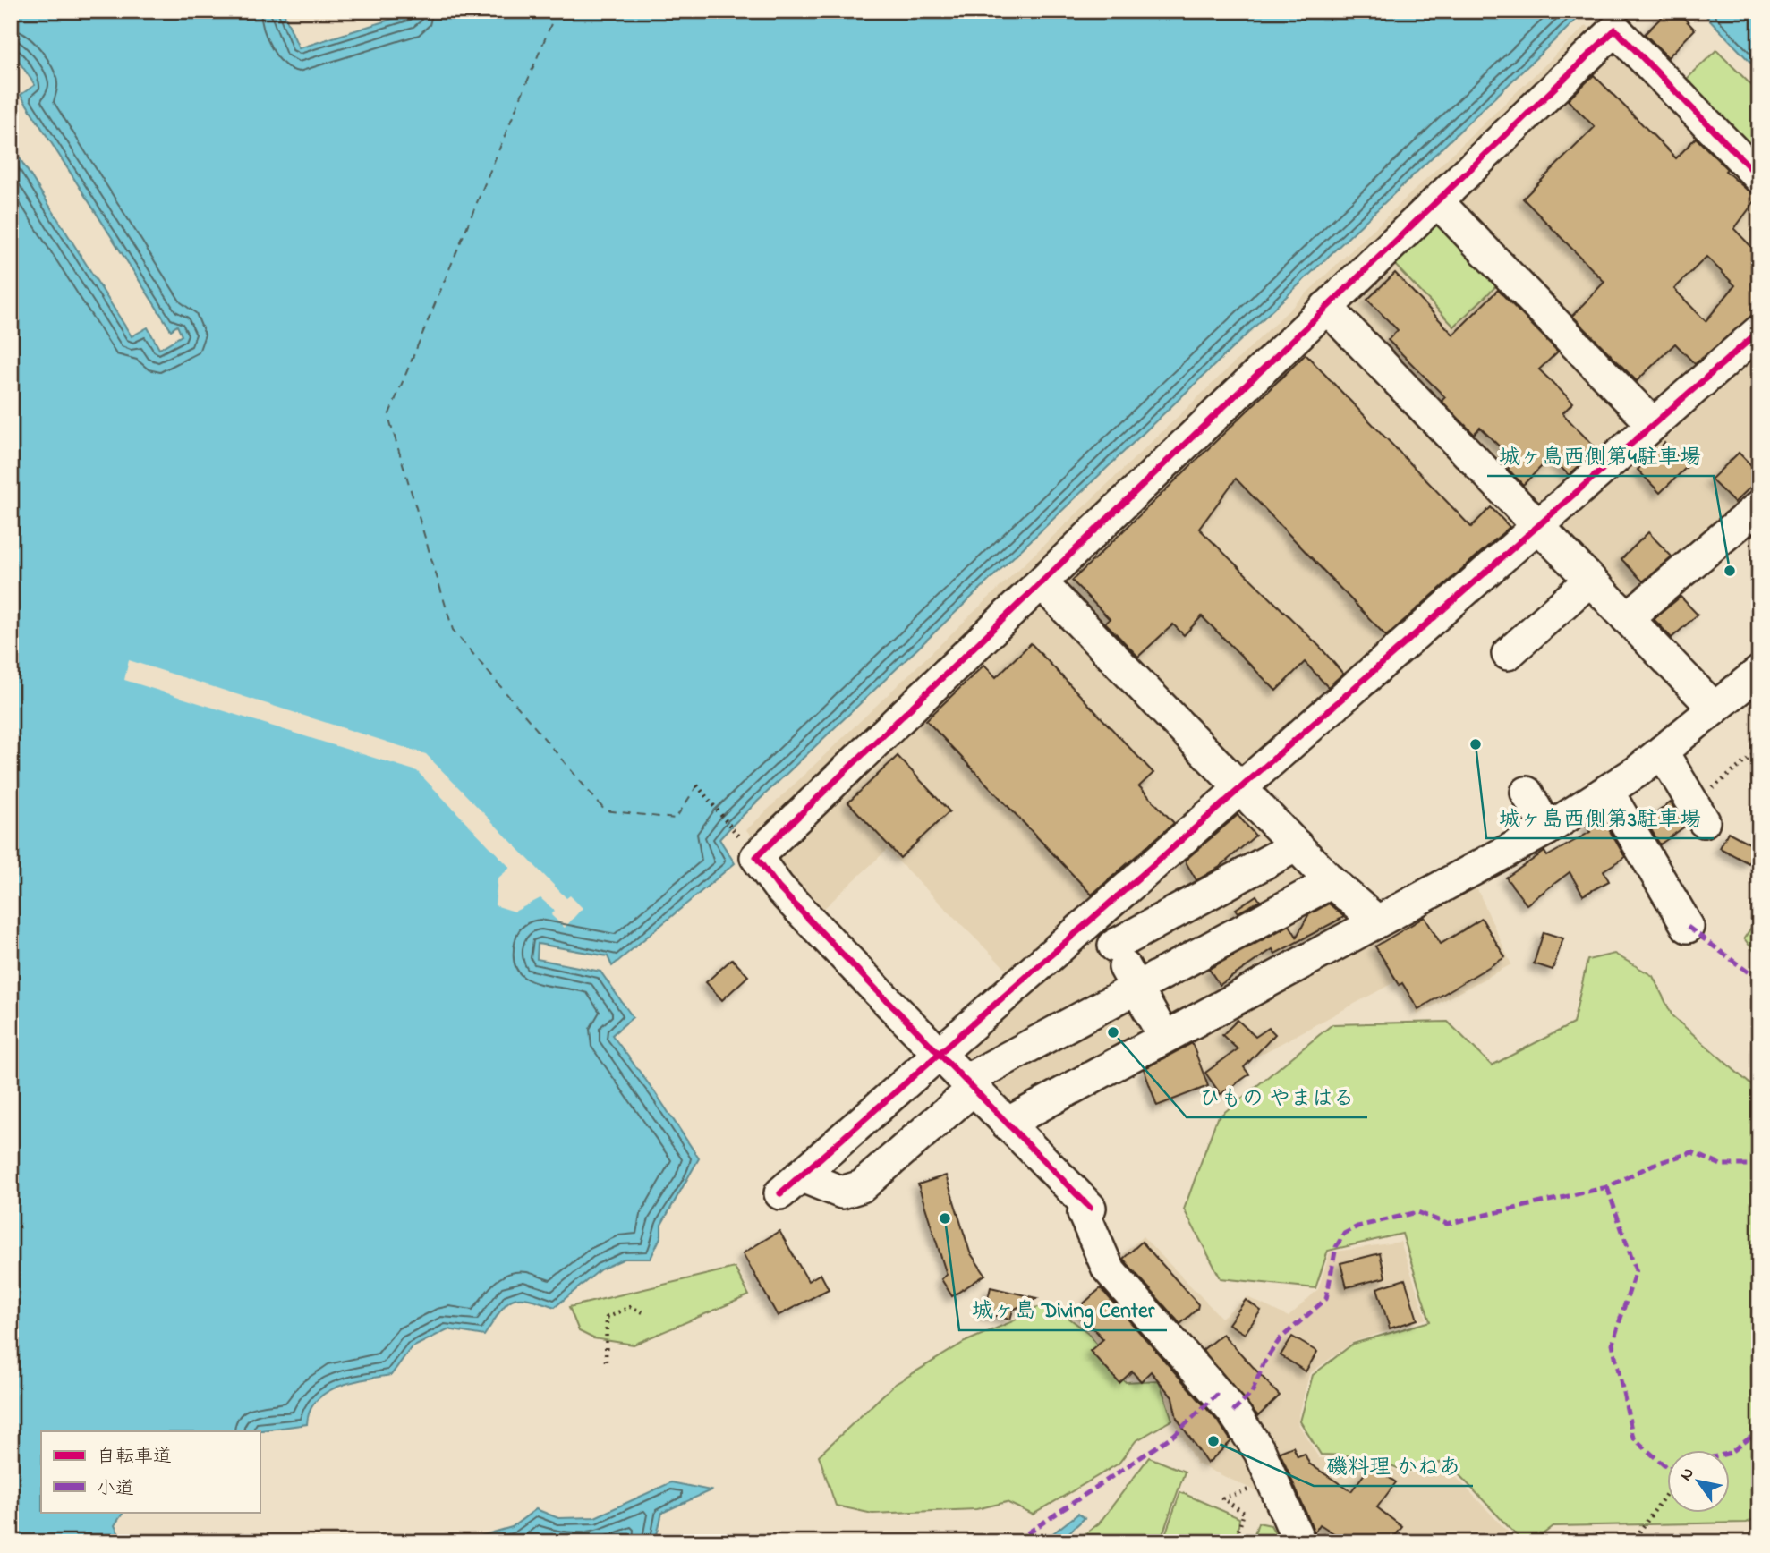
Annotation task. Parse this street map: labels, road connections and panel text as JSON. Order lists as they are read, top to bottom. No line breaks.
{"places":["城ヶ島西側第4駐車場","城ヶ島西側第3駐車場","ひもの やまはる","城ヶ島 Diving Center","磯料理 かねあ"],"legend":["自転車道","小道"],"north":"top left"}
